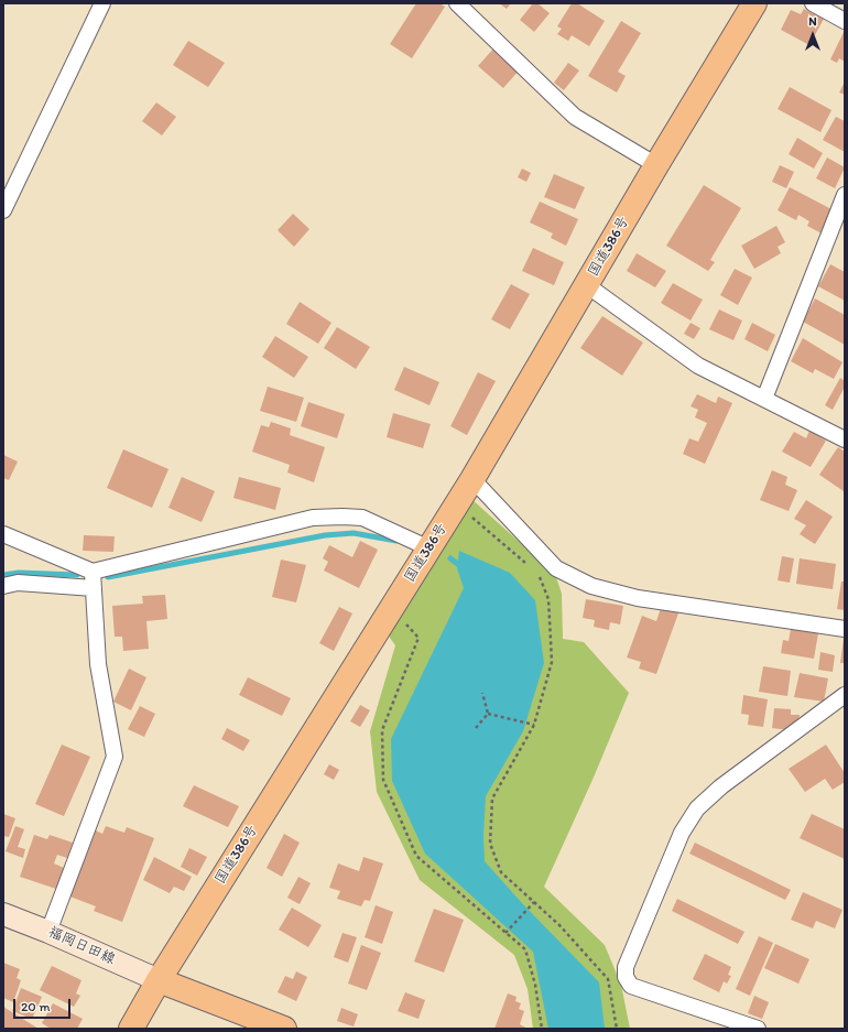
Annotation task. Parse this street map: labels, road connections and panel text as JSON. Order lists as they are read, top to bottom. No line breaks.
{"streets":{"main road":["国道386号","福岡日田線"]},"crossings":[["国道386号","福岡日田線"]],"scale_bar":"20 m","north":"top"}
